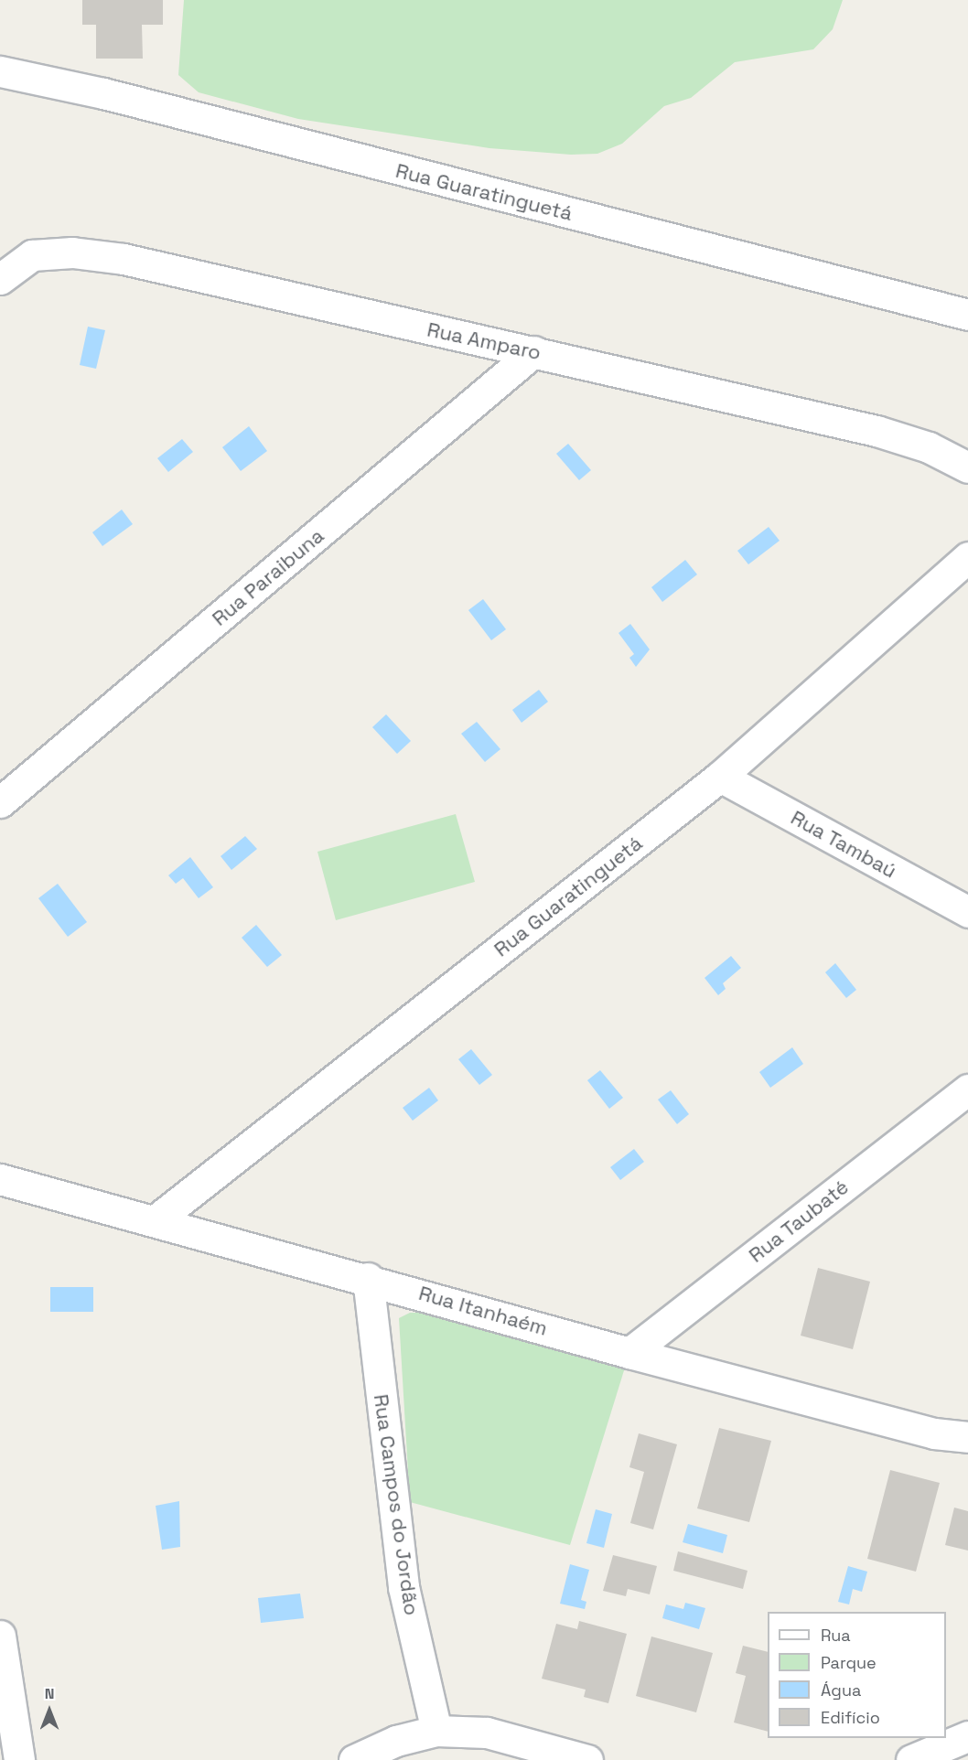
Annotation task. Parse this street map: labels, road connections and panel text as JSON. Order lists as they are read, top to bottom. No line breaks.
{"streets":{"street":["Rua Guaratinguetá","Rua Amparo","Rua Paraibuna","Rua Tambaú","Rua Taubaté","Rua Itanhaém","Rua Campos do Jordão"]},"crossings":[["Rua Guaratinguetá","Rua Tambaú"],["Rua Guaratinguetá","Rua Itanhaém"],["Rua Amparo","Rua Paraibuna"],["Rua Taubaté","Rua Itanhaém"],["Rua Itanhaém","Rua Campos do Jordão"]],"legend":["Rua","Parque","Água","Edifício"],"north":"top"}
